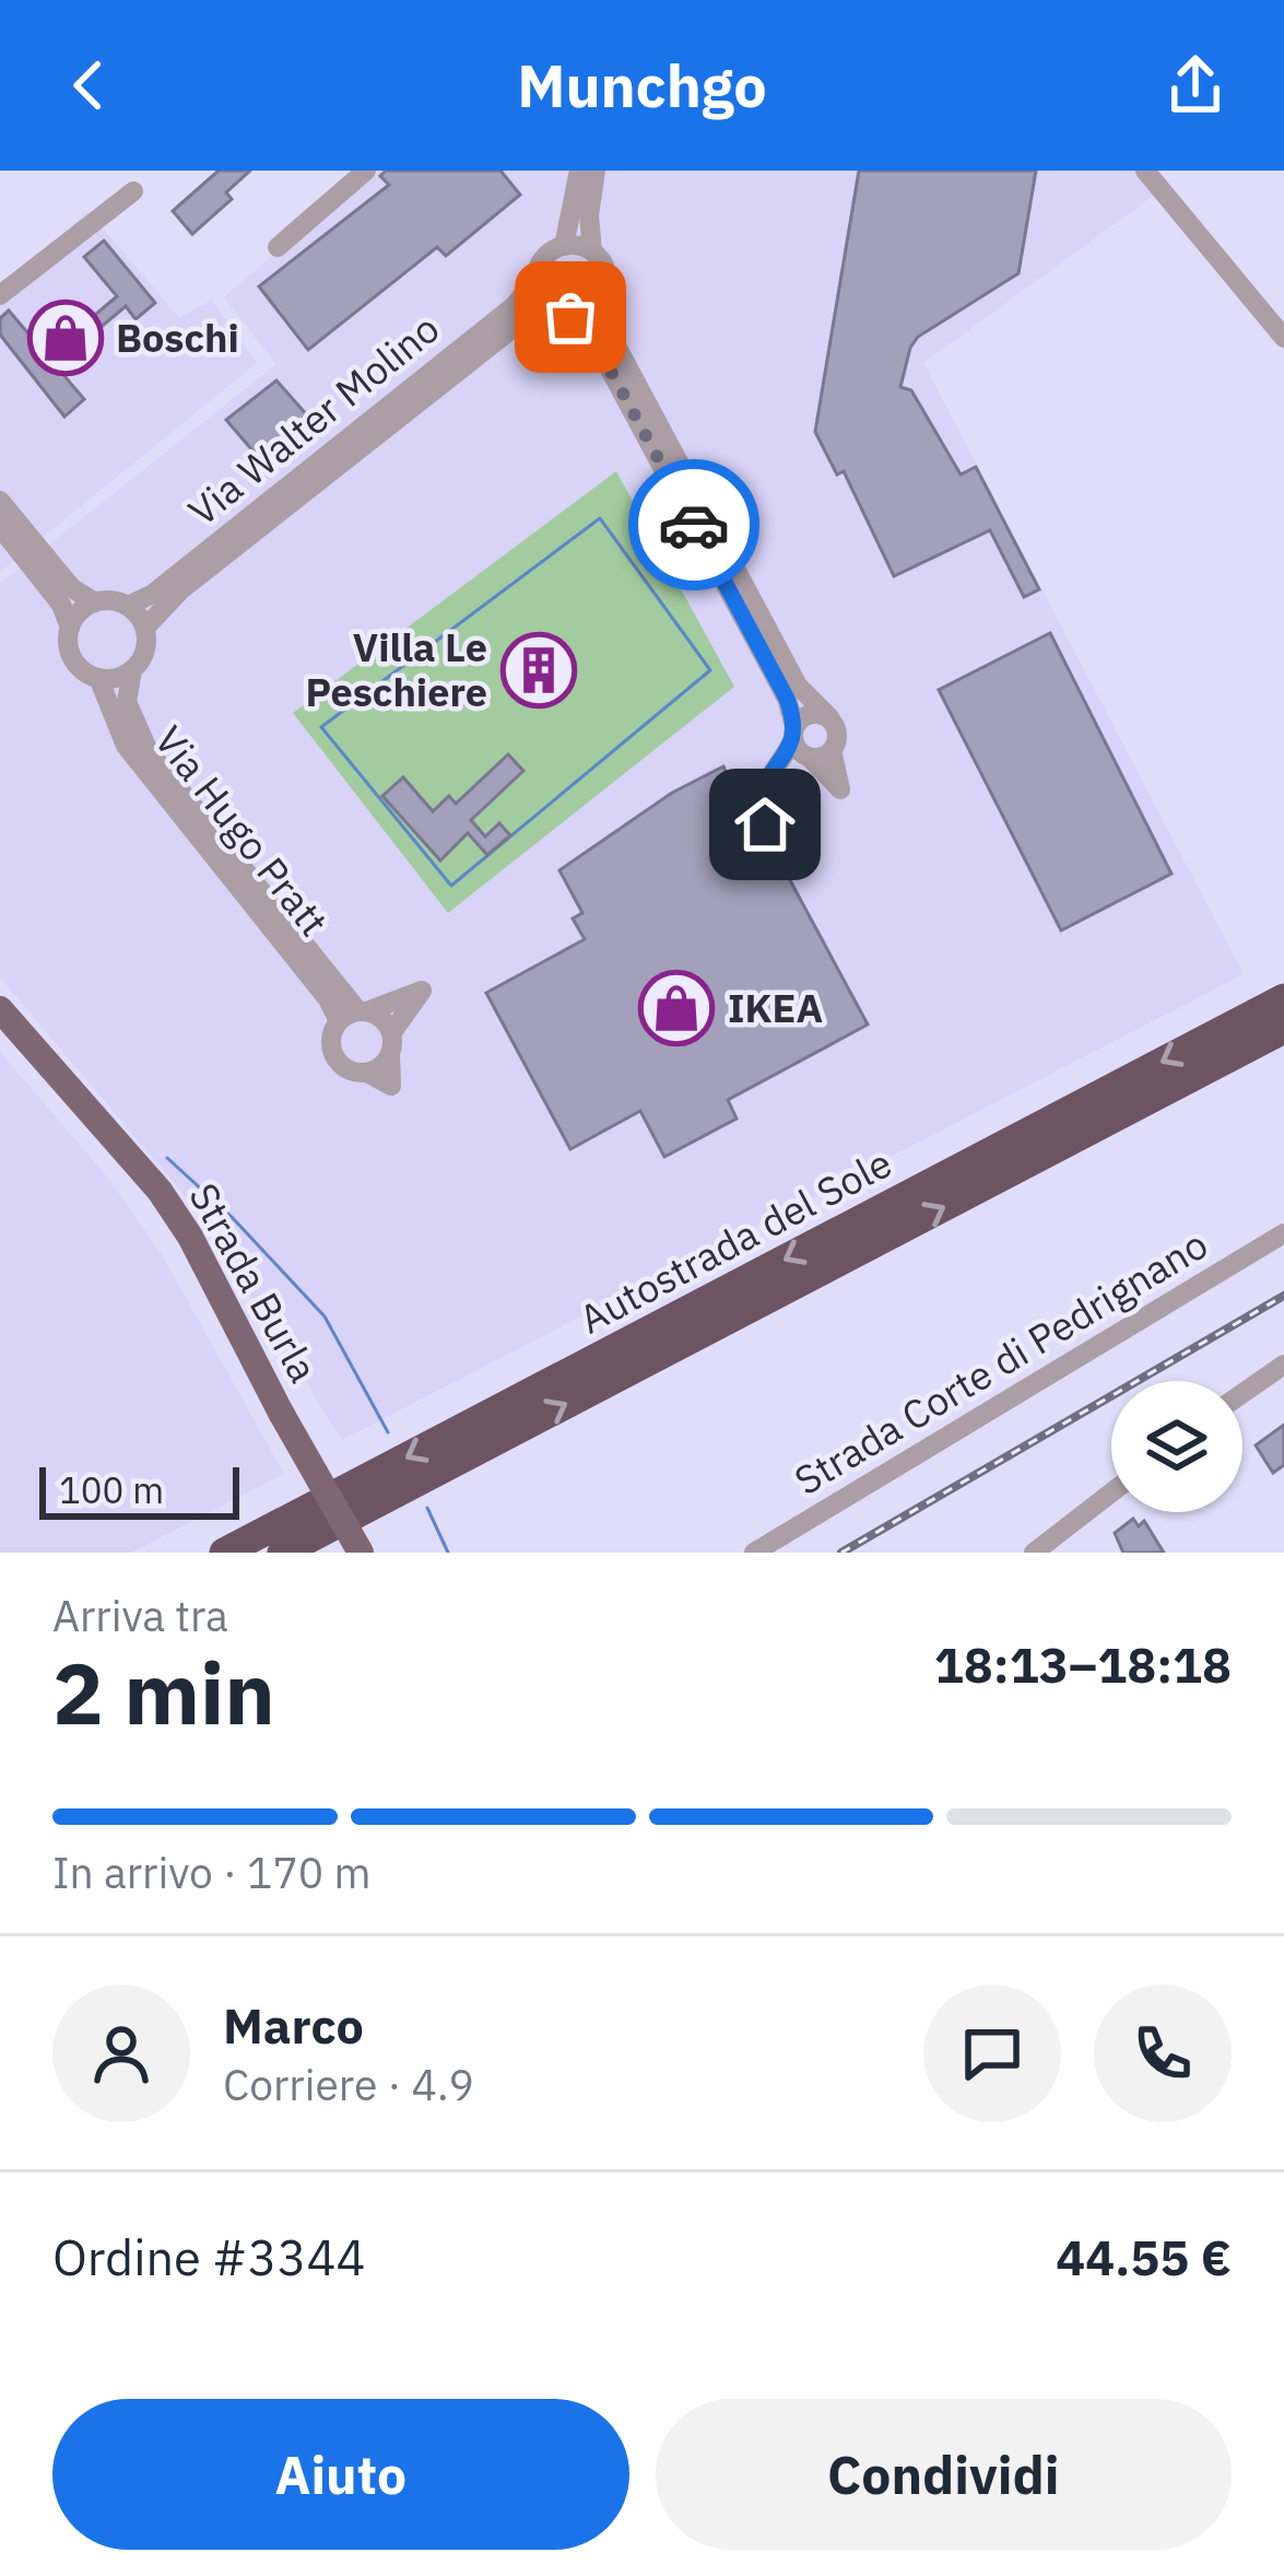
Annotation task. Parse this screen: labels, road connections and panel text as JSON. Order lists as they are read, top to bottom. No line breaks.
{"streets":{"highway":["Autostrada del Sole"],"main road":["Strada Burla"],"street":["Via Walter Molino","Via Hugo Pratt","Strada Corte di Pedrignano"]},"crossings":[["Via Walter Molino","Via Hugo Pratt"]],"places":{"shop":["Boschi","IKEA"],"building":["Villa Le Peschiere"]},"scale_bar":"100 m","page":{"header":"Munchgo","scale":"100 m","heading":["2 min","Arriva tra","18:13–18:18"],"panel":["Marco","Corriere · 4.9","Ordine #3344","44.55 €"],"bar":"In arrivo · 170 m","buttons":["Aiuto","Condividi"]}}
